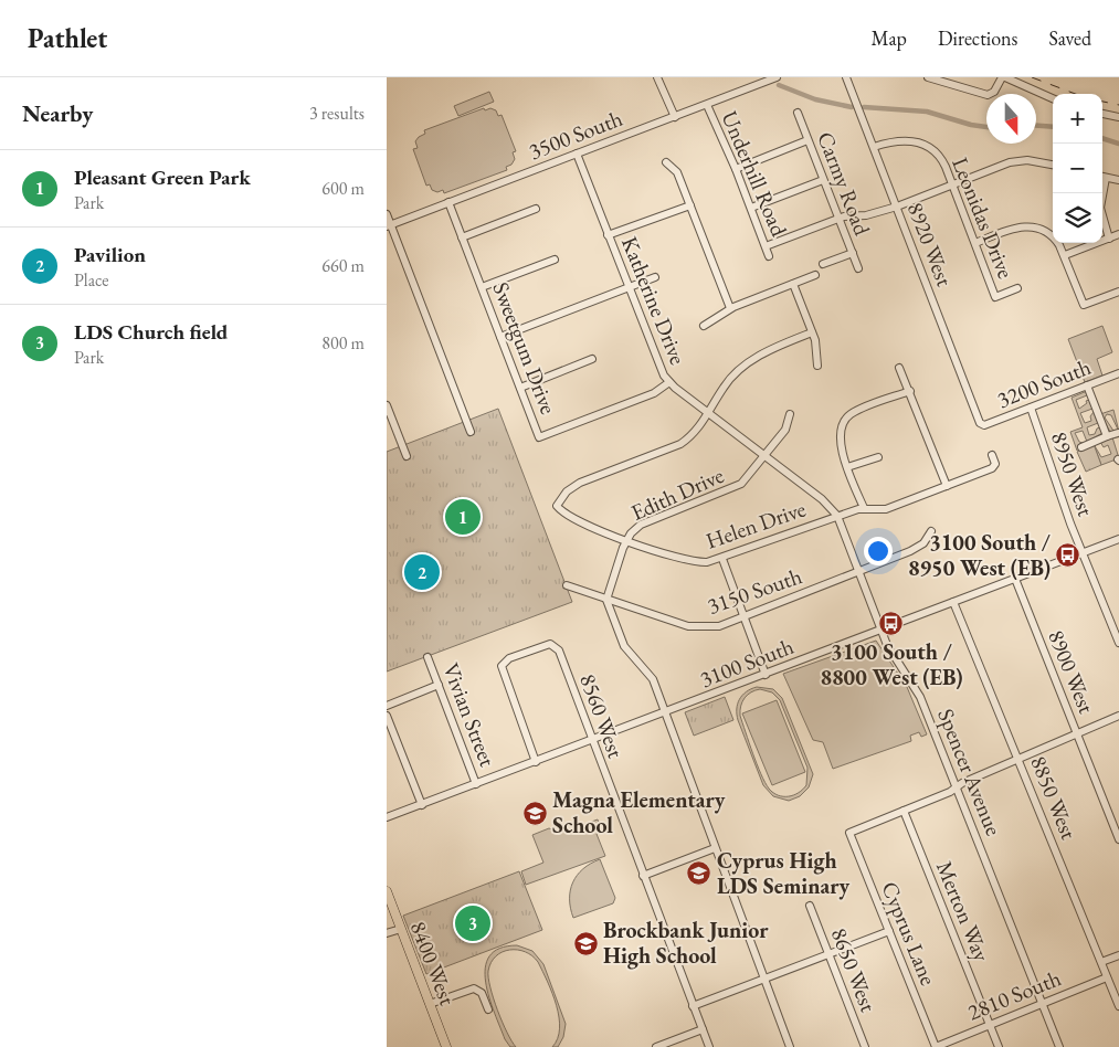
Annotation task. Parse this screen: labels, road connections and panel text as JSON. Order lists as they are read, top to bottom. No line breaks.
{"streets":{"main road":["8400 West"],"street":["3500 South","Underhill Road","Carmy Road","Leonidas Drive","8920 West","Katherine Drive","Sweetgum Drive","3200 South","8950 West","Edith Drive","Helen Drive","3150 South","3100 South","8900 West","Vivian Street","8560 West","Spencer Avenue","8850 West","Merton Way","Cyprus Lane","8650 West","2810 South"]},"crossings":[["3500 South","Underhill Road"],["3500 South","Katherine Drive"],["3500 South","Sweetgum Drive"],["Leonidas Drive","8920 West"],["8920 West","3200 South"],["Katherine Drive","Sweetgum Drive"],["Katherine Drive","Edith Drive"],["Katherine Drive","Helen Drive"],["Katherine Drive","Spencer Avenue"],["3200 South","8950 West"],["8950 West","3100 South"],["Edith Drive","Helen Drive"],["Helen Drive","Spencer Avenue"],["3150 South","Spencer Avenue"],["3100 South","8900 West"],["3100 South","Vivian Street"],["3100 South","8560 West"],["3100 South","Spencer Avenue"],["3100 South","8850 West"],["Spencer Avenue","2810 South"],["8850 West","2810 South"],["Merton Way","Cyprus Lane"],["Merton Way","2810 South"],["Cyprus Lane","2810 South"]],"places":{"bus stop":["3100 South / 8950 West (EB)","3100 South / 8800 West (EB)"],"school or university":["Magna Elementary School","Cyprus High LDS Seminary","Brockbank Junior High School"]},"north":"bottom","page":{"header":"Pathlet","nav":["Map","Directions","Saved"],"heading":["Nearby","3 results"],"map_buttons":["+","−"],"list":[{"mark":"1","name":"Pleasant Green Park","note":"Park","value":"600 m"},{"mark":"2","name":"Pavilion","note":"Place","value":"660 m"},{"mark":"3","name":"LDS Church field","note":"Park","value":"800 m"}],"pins":["1","2","3"]}}
